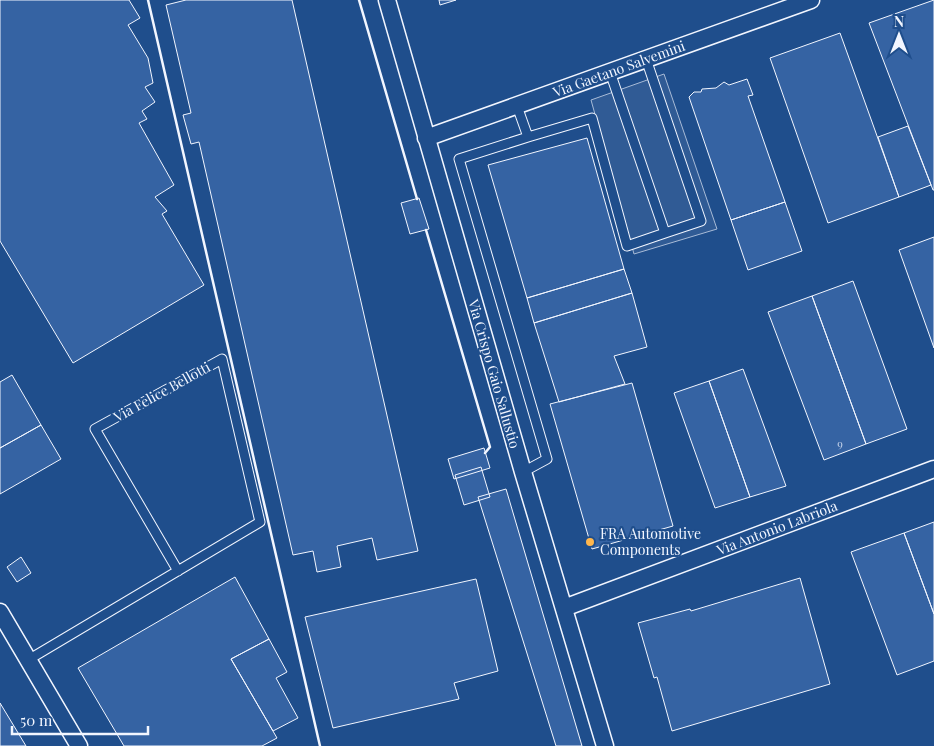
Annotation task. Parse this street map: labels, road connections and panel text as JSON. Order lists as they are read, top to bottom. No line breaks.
{"streets":{"street":["Via Gaetano Salvemini","Via Crispo Gaio Sallustio","Via Antonio Labriola"],"lane":["Via Felice Bellotti"]},"crossings":[["Via Gaetano Salvemini","Via Crispo Gaio Sallustio"],["Via Crispo Gaio Sallustio","Via Antonio Labriola"]],"places":["FRA Automotive Components"],"house_numbers":["9"],"scale_bar":"50 m","north":"top"}
